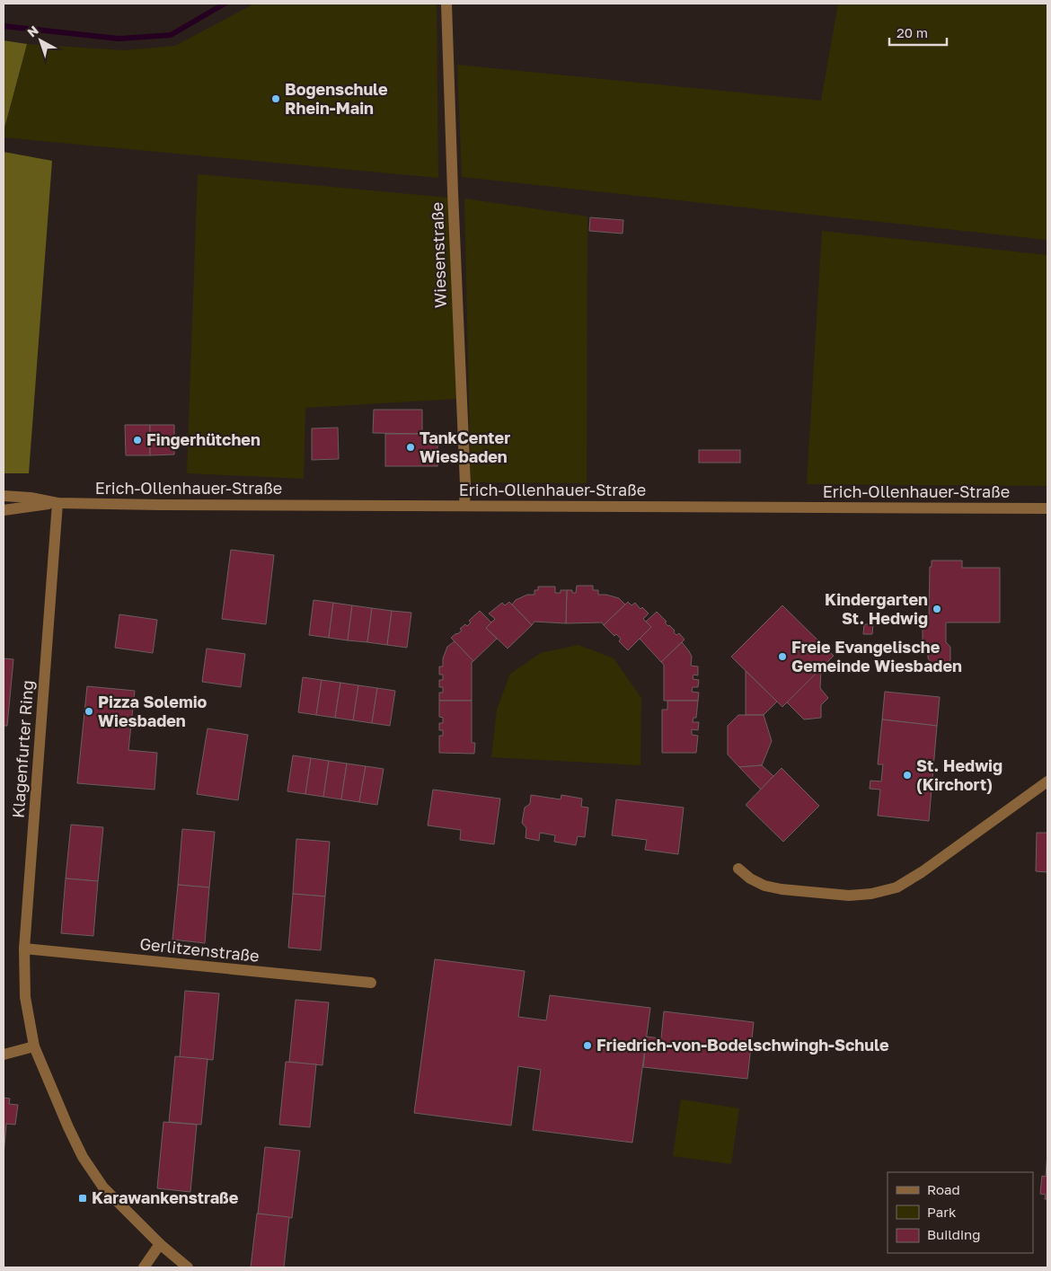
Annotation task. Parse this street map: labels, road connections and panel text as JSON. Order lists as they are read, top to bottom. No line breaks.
{"streets":{"street":["Wiesenstraße","Erich-Ollenhauer-Straße","Klagenfurter Ring","Gerlitzenstraße"]},"crossings":[["Wiesenstraße","Erich-Ollenhauer-Straße"],["Erich-Ollenhauer-Straße","Klagenfurter Ring"],["Klagenfurter Ring","Gerlitzenstraße"]],"places":{"other":["Bogenschule Rhein-Main","Fingerhütchen","TankCenter Wiesbaden","Kindergarten St. Hedwig","Freie Evangelische Gemeinde Wiesbaden","Pizza Solemio Wiesbaden","St. Hedwig (Kirchort)","Friedrich-von-Bodelschwingh-Schule"],"transit":["Karawankenstraße"]},"legend":["Road","Park","Building"],"scale_bar":"20 m","north":"top left"}
